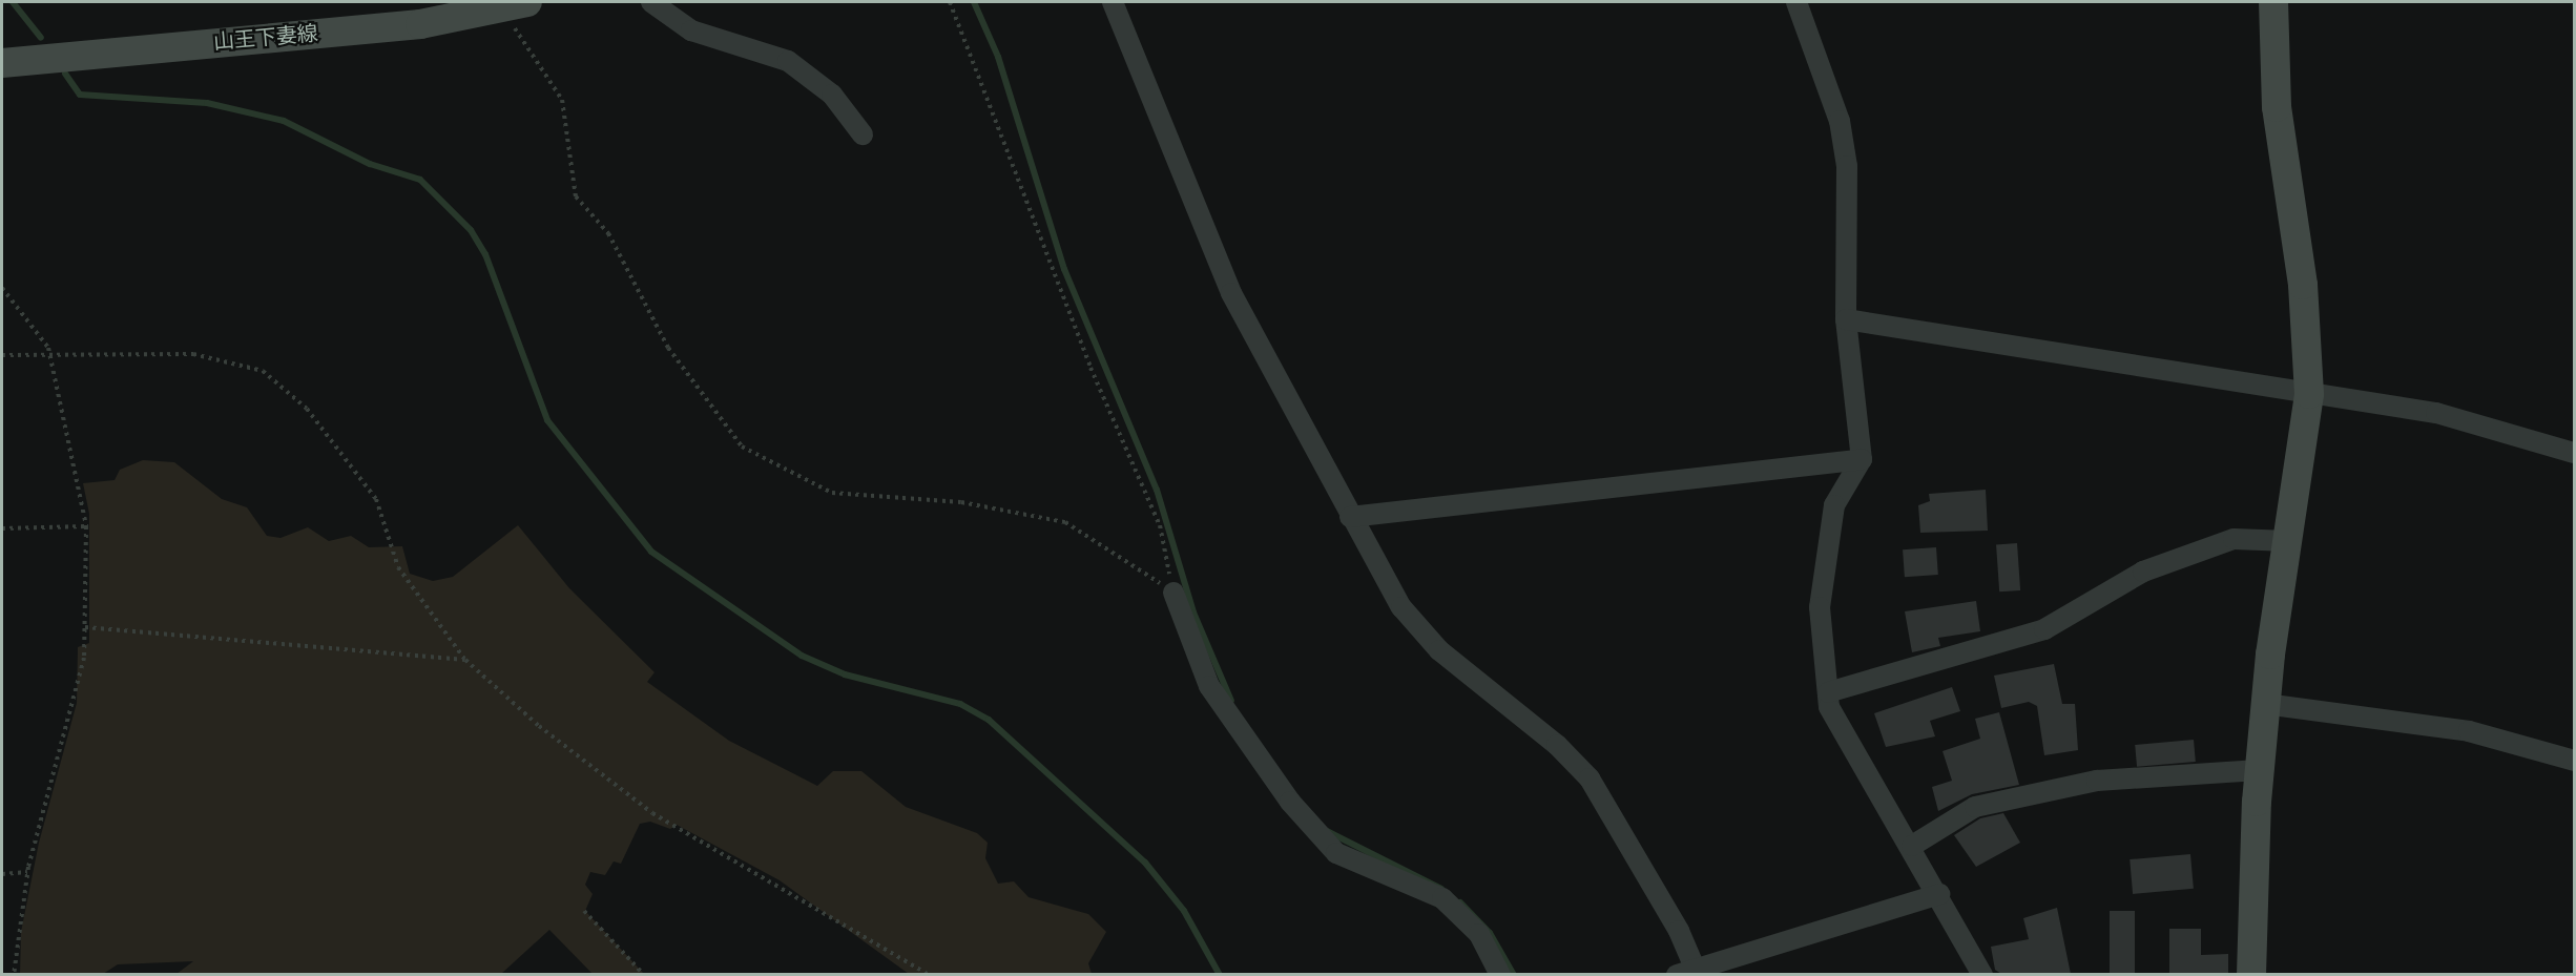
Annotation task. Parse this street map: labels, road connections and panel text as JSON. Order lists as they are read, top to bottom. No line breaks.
{"streets":{"street":["山王下妻線"]}}
